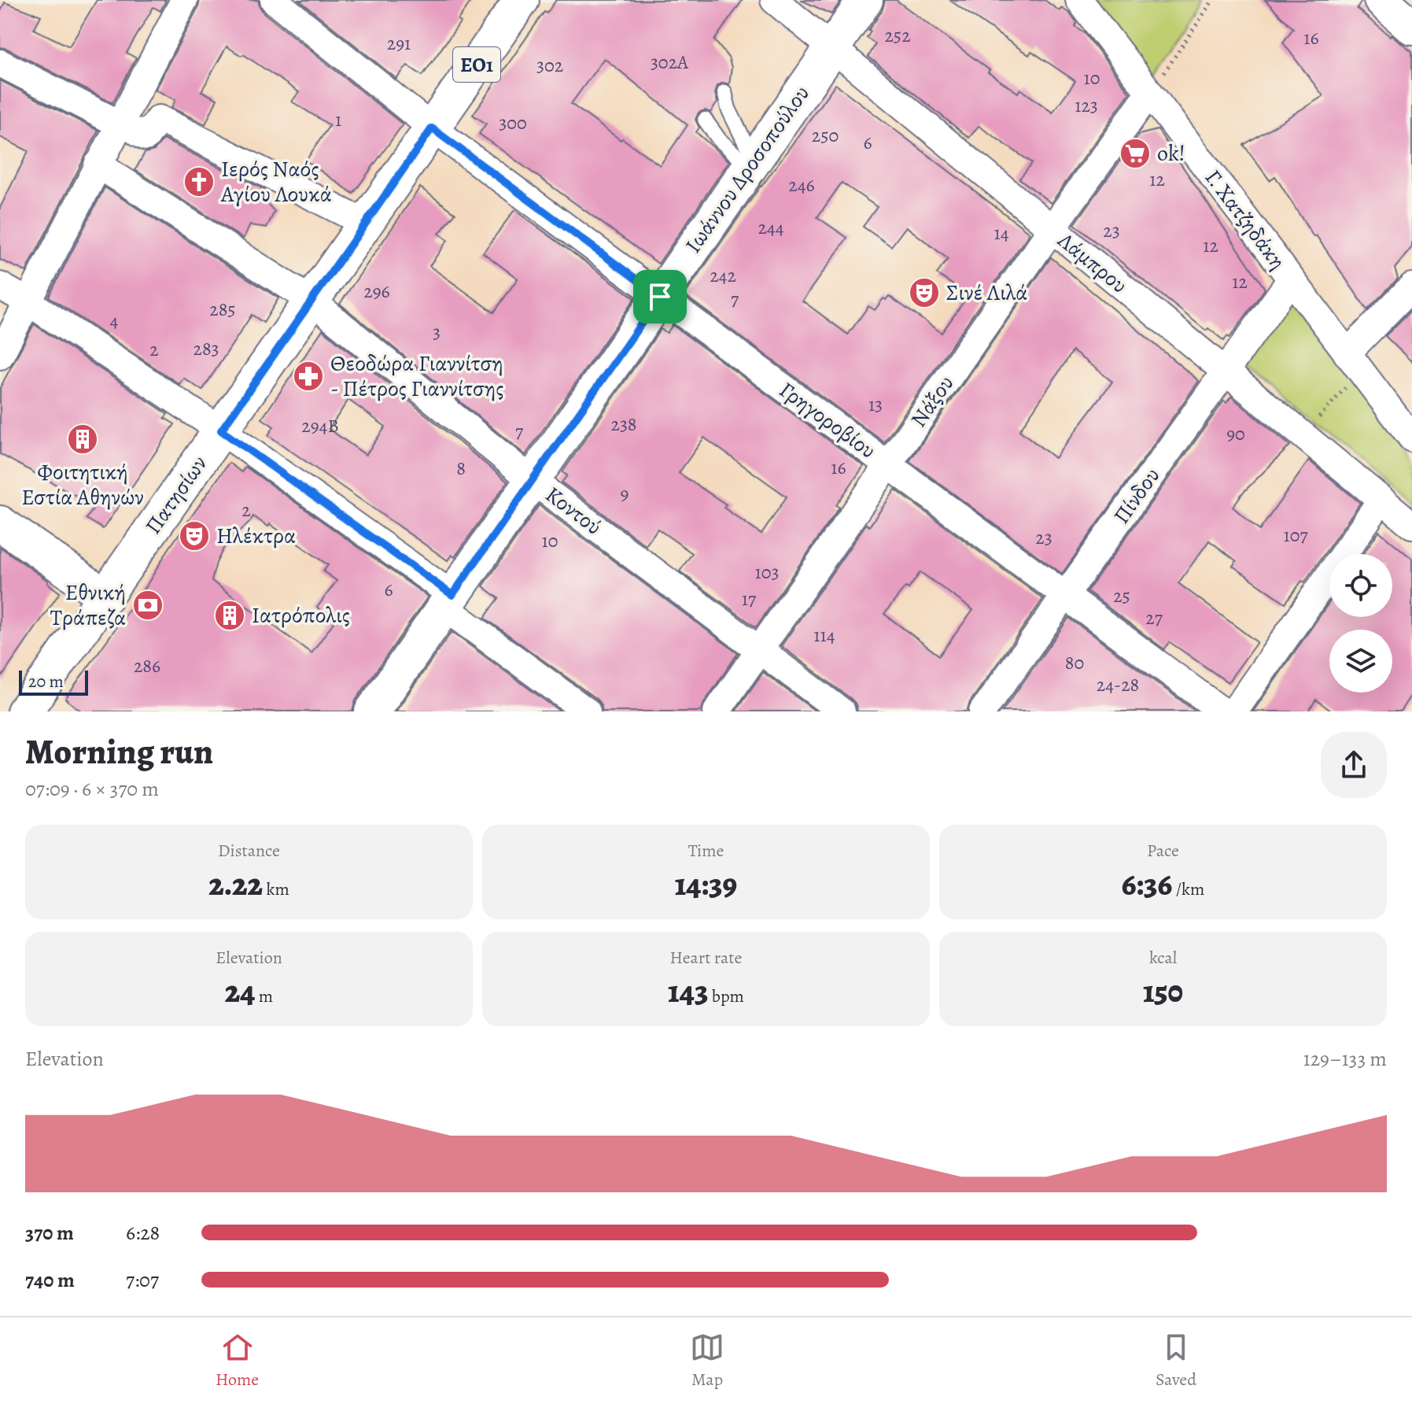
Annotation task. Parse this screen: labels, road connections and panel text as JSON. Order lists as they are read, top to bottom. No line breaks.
{"streets":{"street":["ΕΟ1","Ιωάννου Δροσοπούλου","Γ. Χατζηδάκη","Λάμπρου","Νάξου","Γρηγοροβίου","Πατησίων","Πίνδου","Κοντού"]},"crossings":[["Ιωάννου Δροσοπούλου","Λάμπρου"],["Ιωάννου Δροσοπούλου","Γρηγοροβίου"],["Ιωάννου Δροσοπούλου","Κοντού"],["Γ. Χατζηδάκη","Νάξου"],["Γ. Χατζηδάκη","Πίνδου"],["Λάμπρου","Νάξου"],["Λάμπρου","Πίνδου"],["Νάξου","Γρηγοροβίου"],["Νάξου","Κοντού"],["Γρηγοροβίου","Πατησίων"],["Γρηγοροβίου","Πίνδου"],["Πατησίων","Κοντού"]],"places":{"supermarket":["ok!"],"church":["Ιερός Ναός Αγίου Λουκά"],"theatre":["Σινέ Λιλά","Ηλέκτρα"],"pharmacy":["Θεοδώρα Γιαννίτση - Πέτρος Γιαννίτσης"],"building":["Φοιτητική Εστία Αθηνών","Ιατρόπολις"],"bank":["Εθνική Τράπεζα"]},"house_numbers":["252","16","291","302Α","302","10","123","1","300","250","6","12","246","244","23","14","12","242","12","296","7","285","4","3","283","2","13","238","294Β","7","90","16","8","9","2","107","23","10","103","6","25","17","27","114","80","286","24-28"],"scale_bar":"20 m","page":{"scale":"20 m","heading":["Morning run","07:09 · 6 × 370 m"],"stats":[["Distance","2.22 km"],["Time","14:39"],["Pace","6:36 /km"],["Elevation","24 m"],["Heart rate","143 bpm"],["kcal","150"]],"chart":["Elevation","129–133 m"],"list":[{"name":"370 m","note":"6:28"},{"name":"740 m","note":"7:07"}],"tabs":["Home","Map","Saved"]}}
